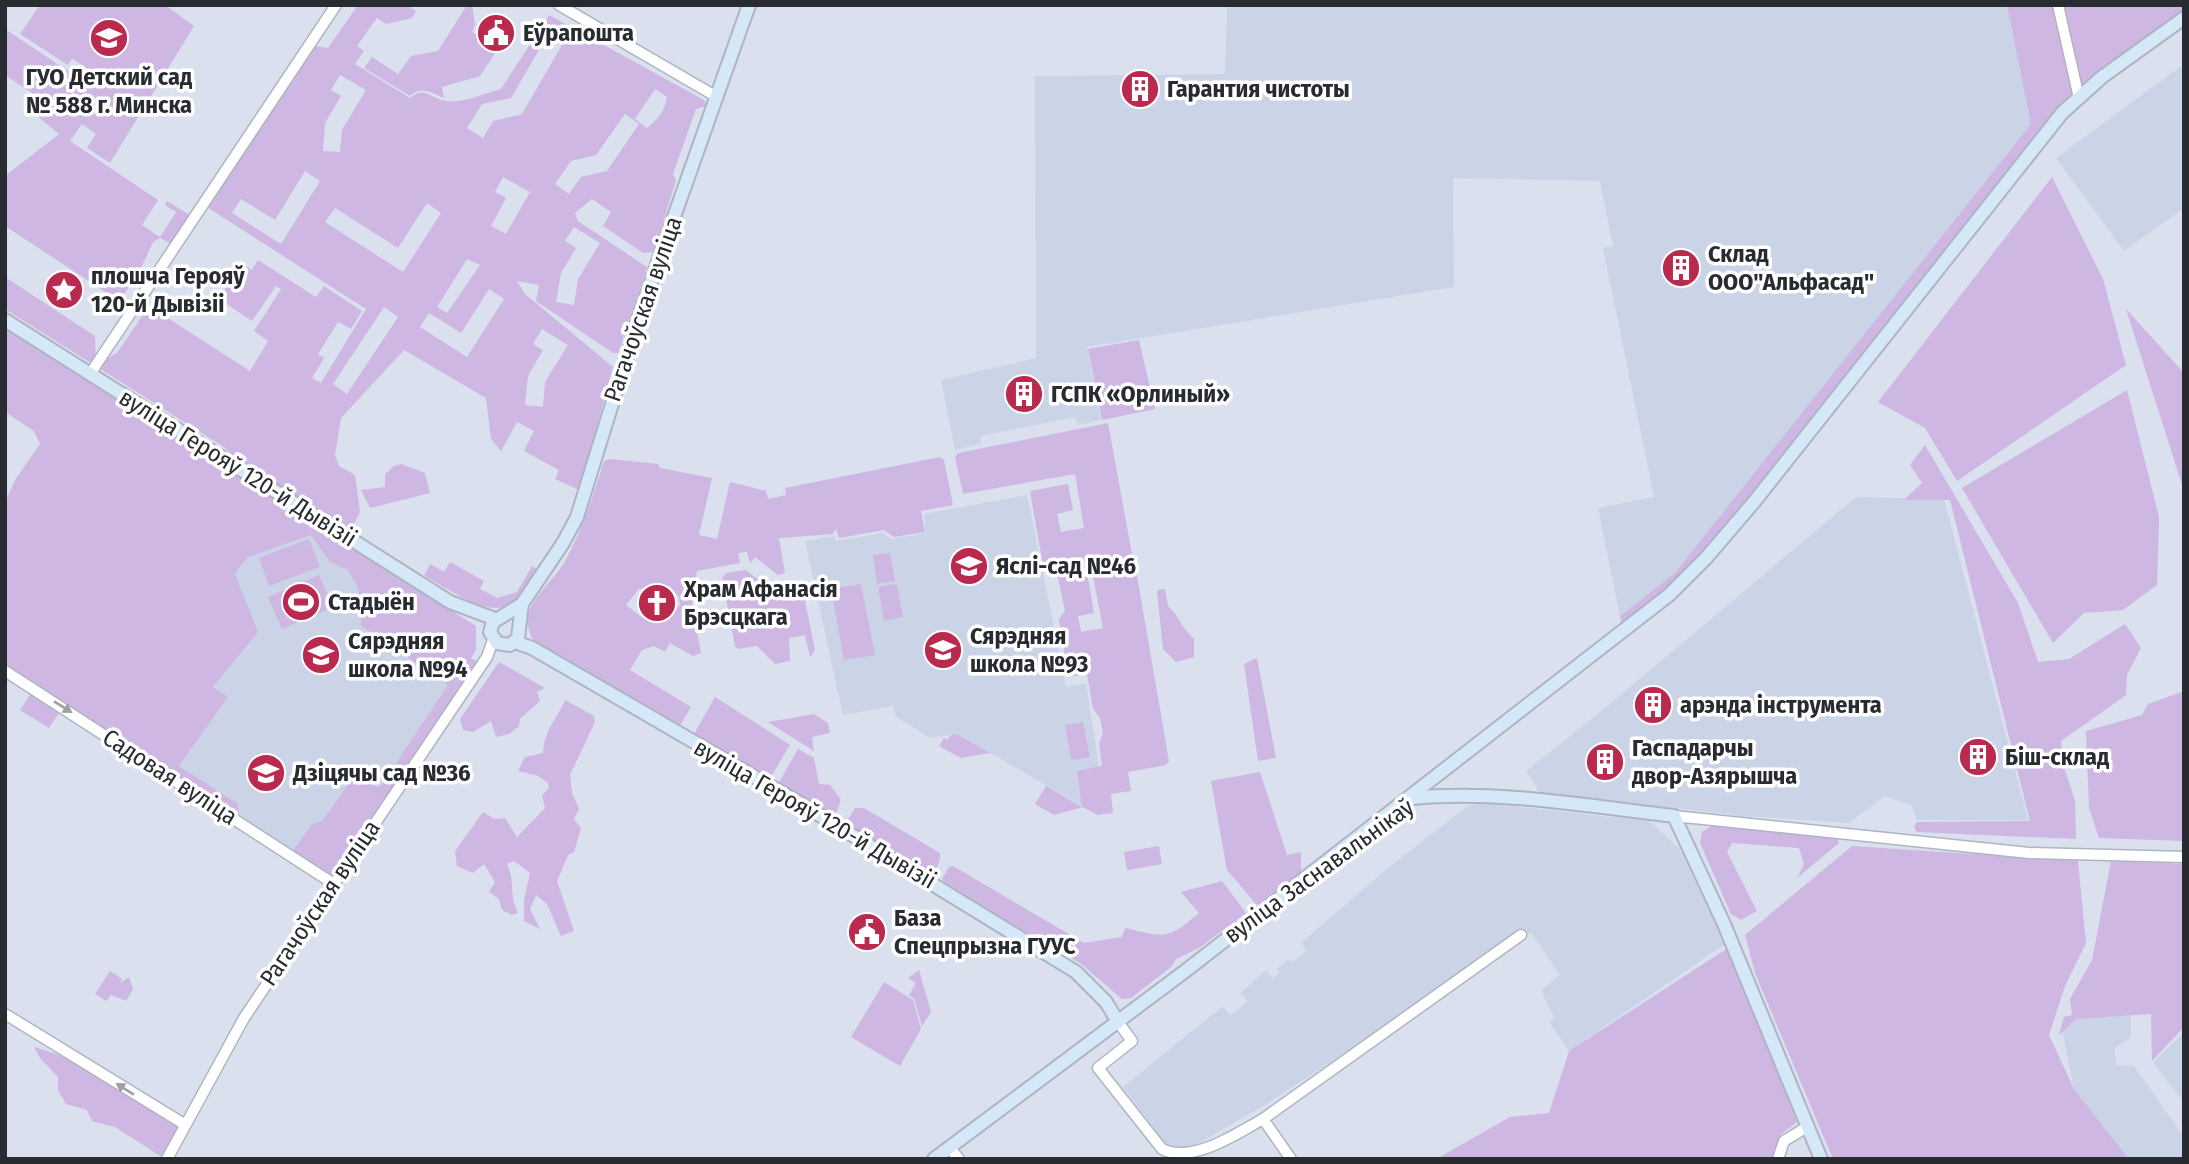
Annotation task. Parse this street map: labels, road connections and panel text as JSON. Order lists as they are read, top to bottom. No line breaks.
{"streets":{"main road":["Рагачоўская вуліца","вуліца Герояў 120-й Дывізіі","вуліца Заснавальнікаў"],"street":["Садовая вуліца"]},"crossings":[["Рагачоўская вуліца","вуліца Герояў 120-й Дывізіі"],["Рагачоўская вуліца","Садовая вуліца"],["вуліца Герояў 120-й Дывізіі","вуліца Заснавальнікаў"]],"one_way":["Садовая вуліца"],"places":{"public building":["Еўрапошта","База Спецпрызна ГУУС"],"school or university":["ГУО Детский сад № 588 г. Минска","Яслі-сад №46","Сярэдняя школа №93","Сярэдняя школа №94","Дзіцячы сад №36"],"building":["Гарантия чистоты","Склад ООО\"Альфасад\"","ГСПК «Орлиный»","арэнда інструмента","Біш-склад","Гаспадарчы двор-Азярышча"],"place":["плошча Герояў 120-й Дывізіі"],"sports":["Стадыён"],"church":["Храм Афанасія Брэсцкага"]}}
